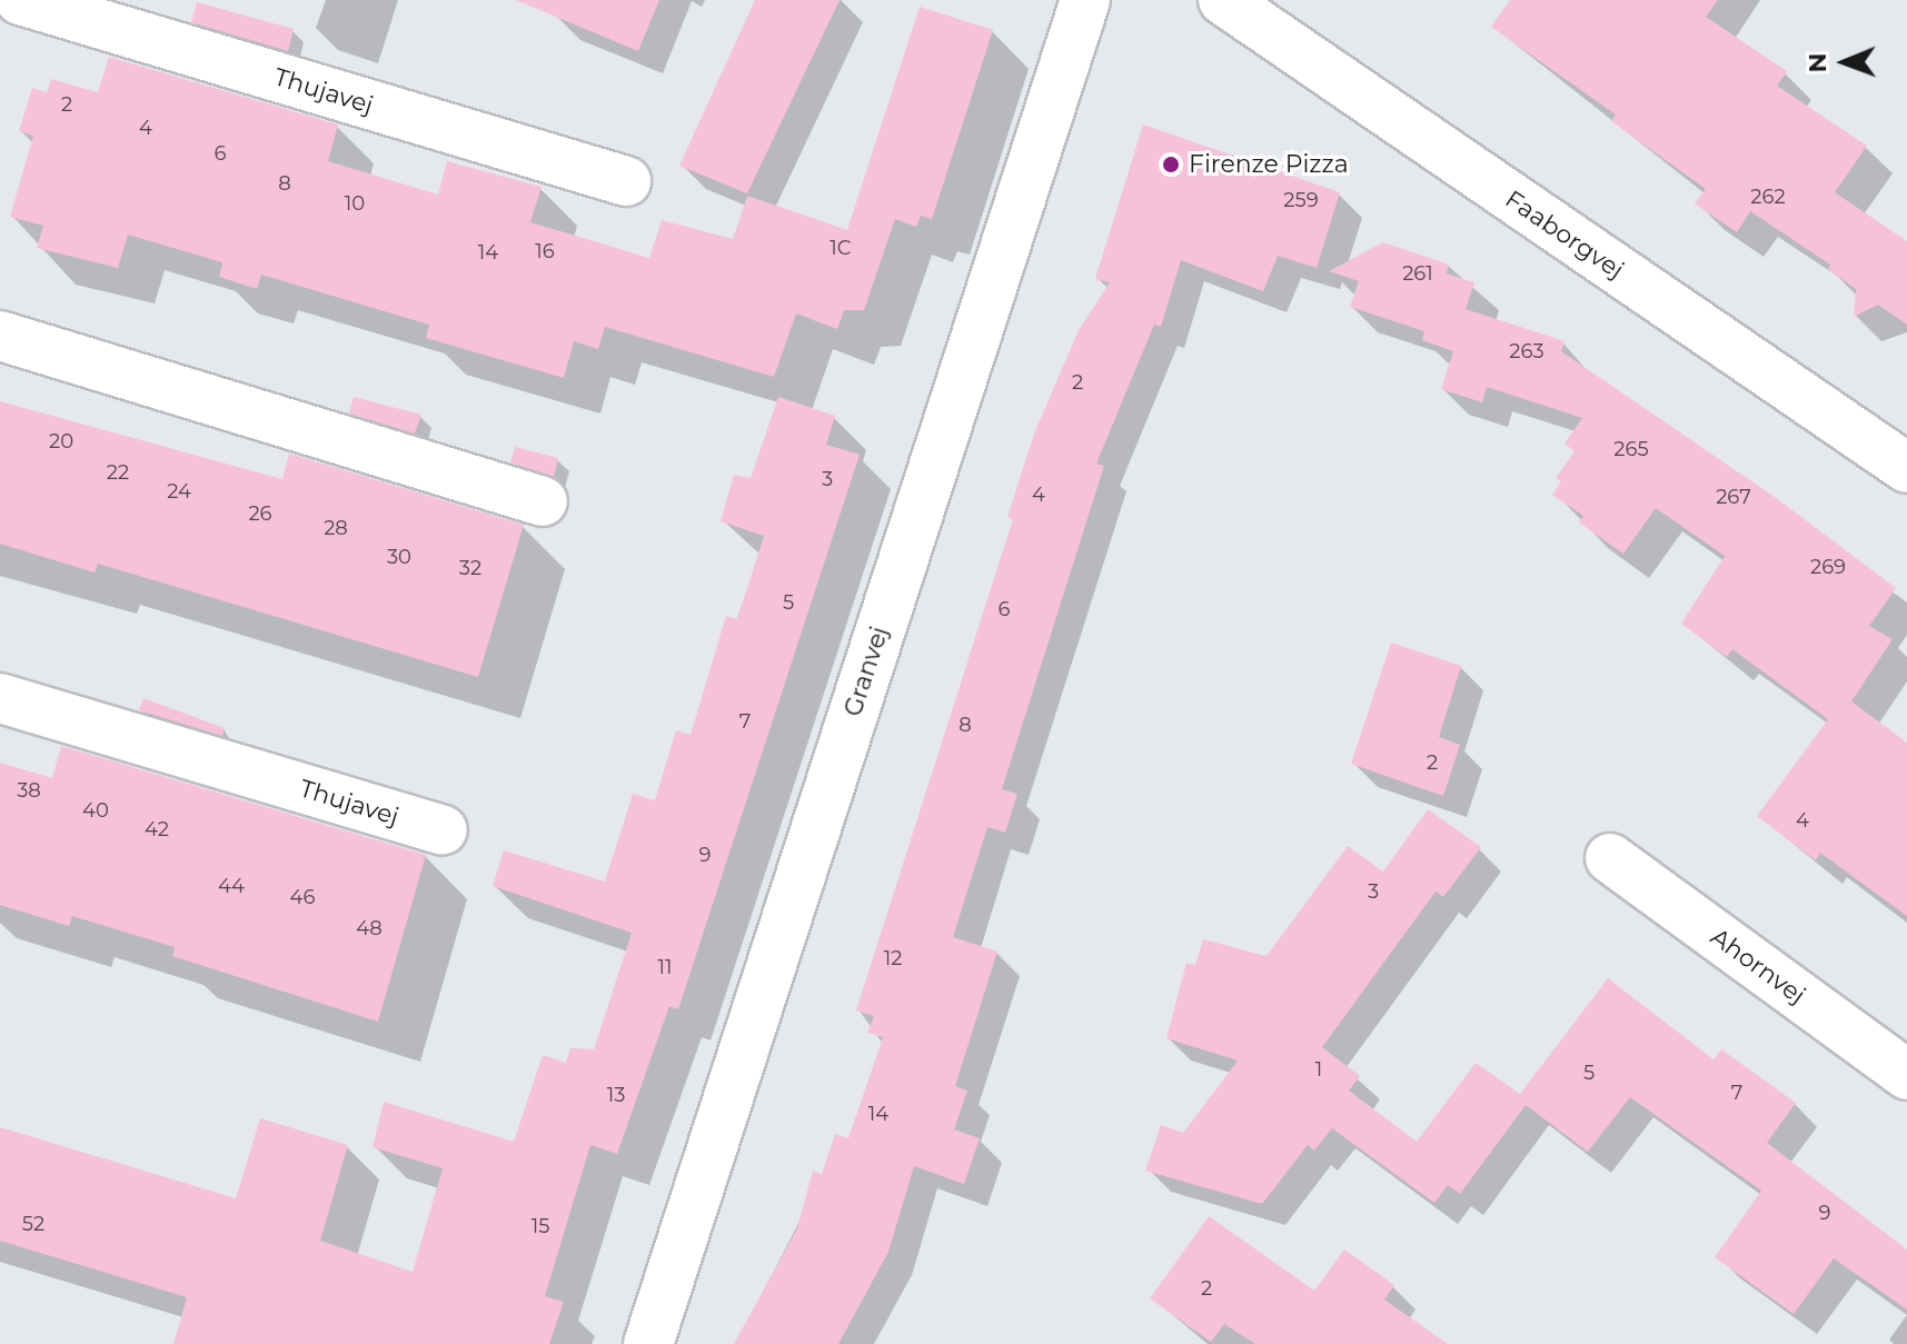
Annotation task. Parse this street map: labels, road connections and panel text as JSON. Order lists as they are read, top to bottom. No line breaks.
{"streets":{"street":["Thujavej","Faaborgvej","Granvej","Ahornvej"]},"places":["Firenze Pizza"],"house_numbers":["2","4","6","8","262","259","10","1C","16","14","261","263","2","20","265","22","3","24","4","267","26","28","30","269","32","5","6","7","8","2","38","40","4","42","9","44","3","46","48","12","11","1","5","7","13","14","9","52","15","2"],"north":"left"}
